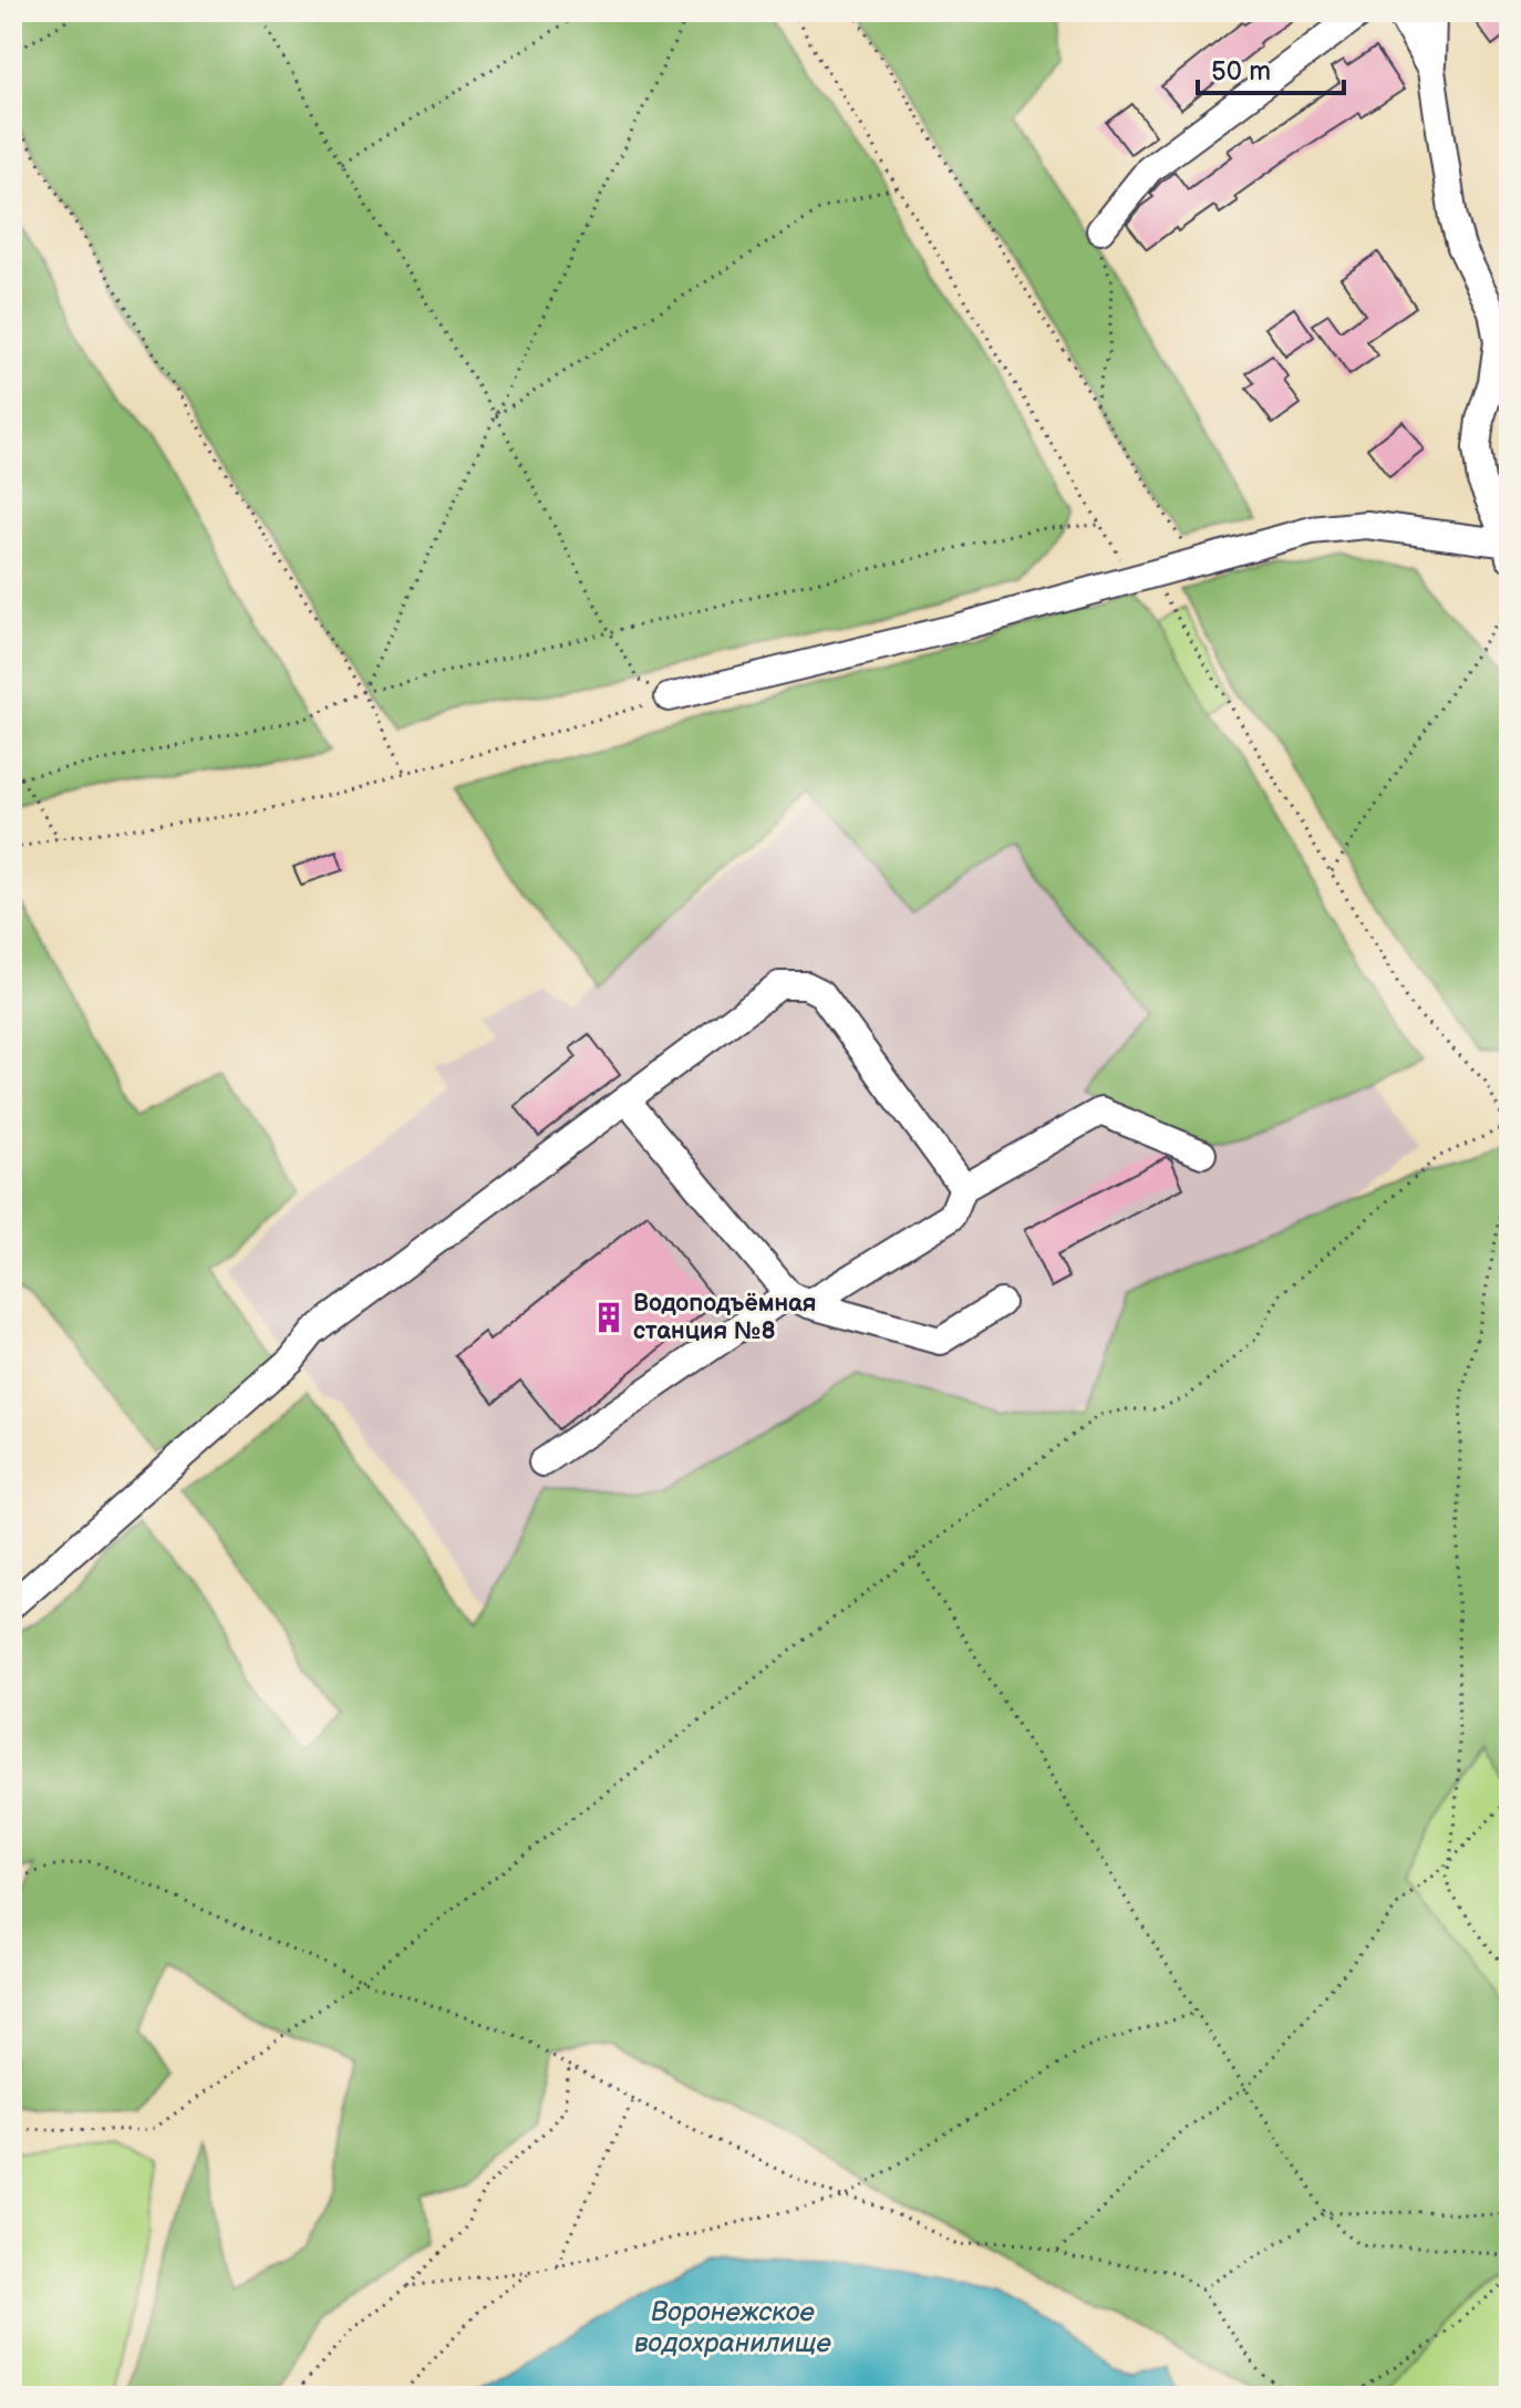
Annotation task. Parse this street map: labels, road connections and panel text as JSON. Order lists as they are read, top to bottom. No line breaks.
{"water":["Воронежское водохранилище"],"places":{"building":["Водоподъёмная станция №8"]},"scale_bar":"50 m"}
